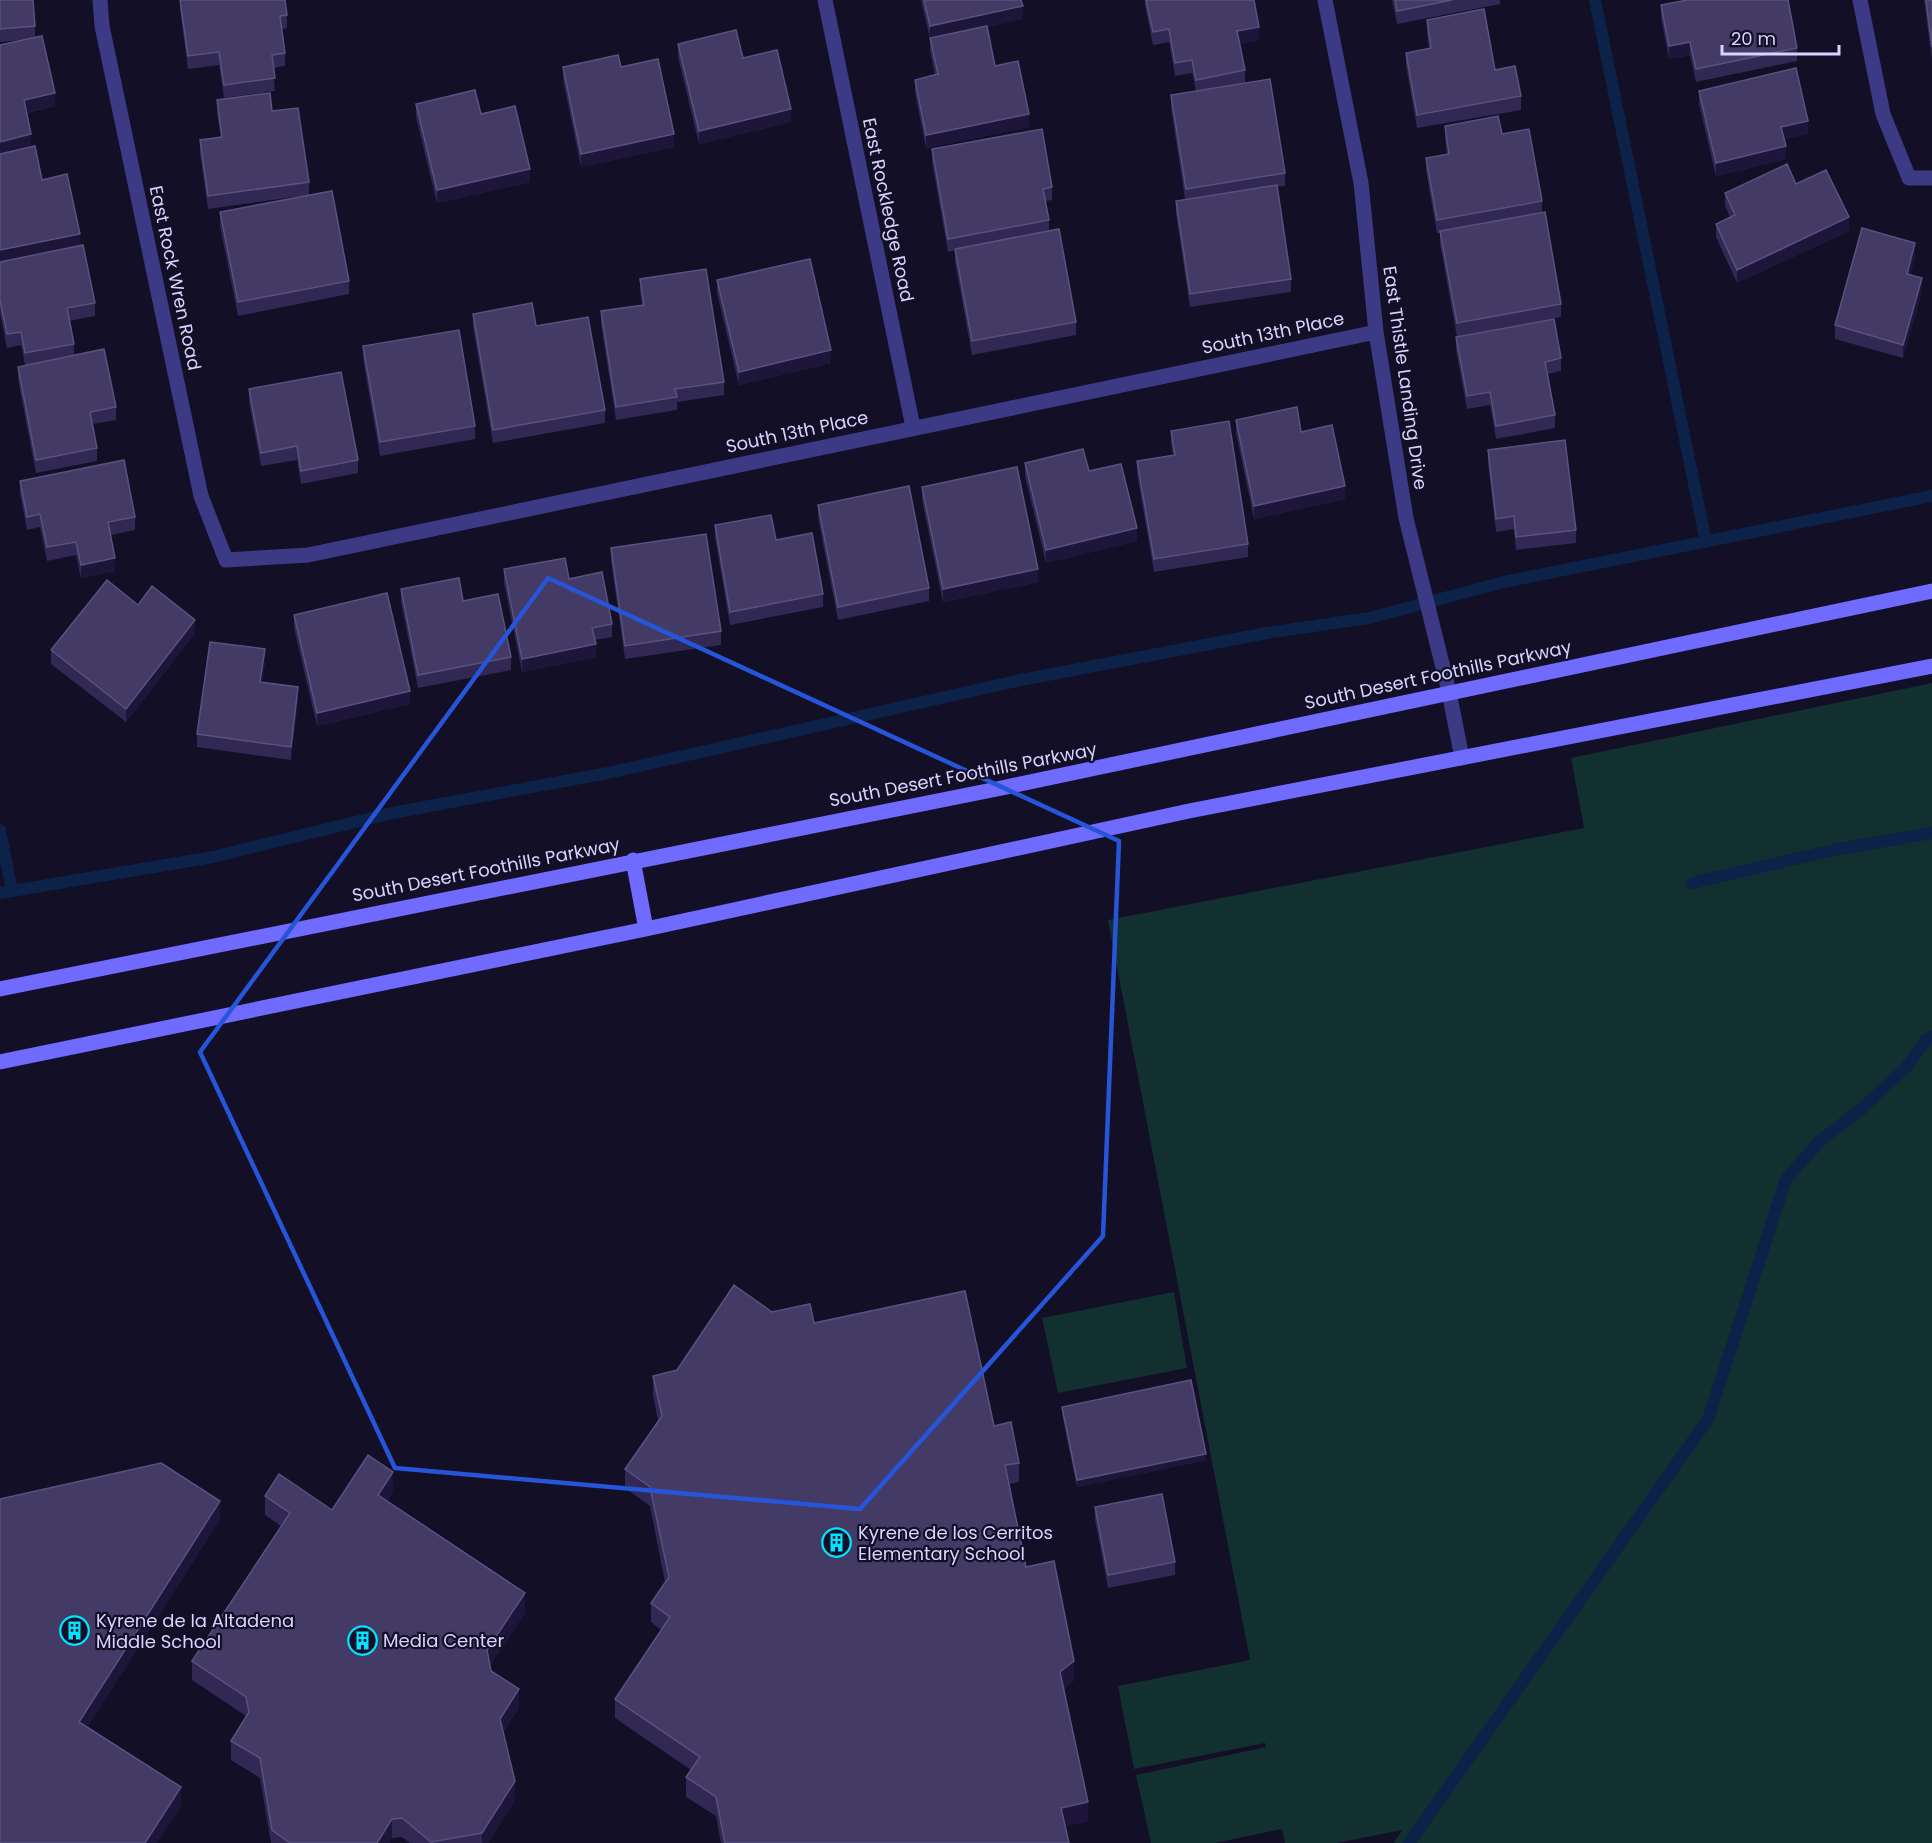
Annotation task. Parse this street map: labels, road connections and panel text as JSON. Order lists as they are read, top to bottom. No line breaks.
{"streets":{"street":["East Rockledge Road","East Rock Wren Road","South 13th Place","East Thistle Landing Drive","South Desert Foothills Parkway"]},"crossings":[["East Rockledge Road","South 13th Place"],["East Rock Wren Road","South 13th Place"],["South 13th Place","East Thistle Landing Drive"],["East Thistle Landing Drive","South Desert Foothills Parkway"]],"places":{"building":["Kyrene de los Cerritos Elementary School","Kyrene de la Altadena Middle School","Media Center"]},"scale_bar":"20 m"}
